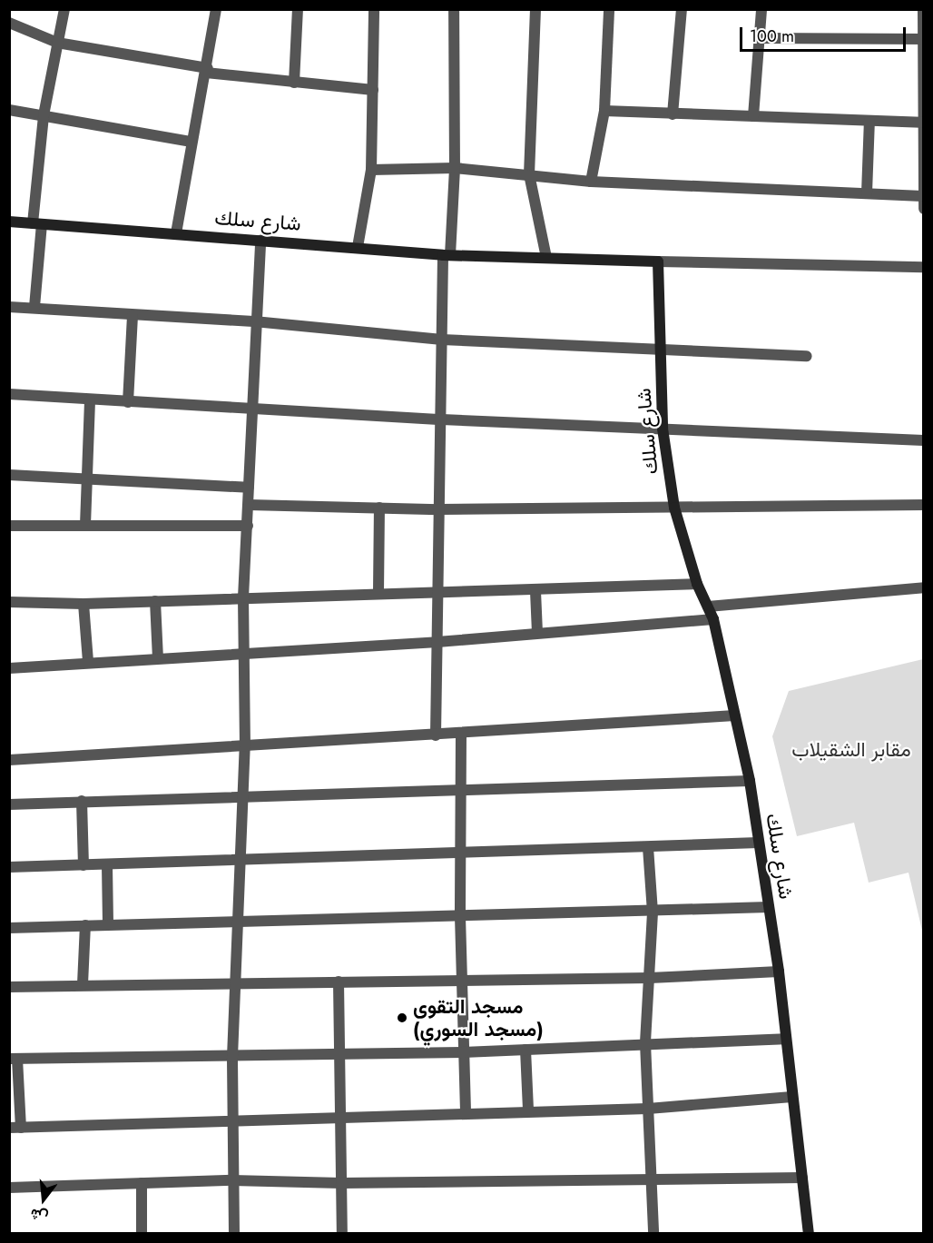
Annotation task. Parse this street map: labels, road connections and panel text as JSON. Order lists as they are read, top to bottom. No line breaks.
{"streets":{"street":["شارع سلك"]},"parks":["مقابر الشقيلاب"],"places":["مسجد التقوى (مسجد السوري)"],"scale_bar":"100 m","north":"bottom"}
